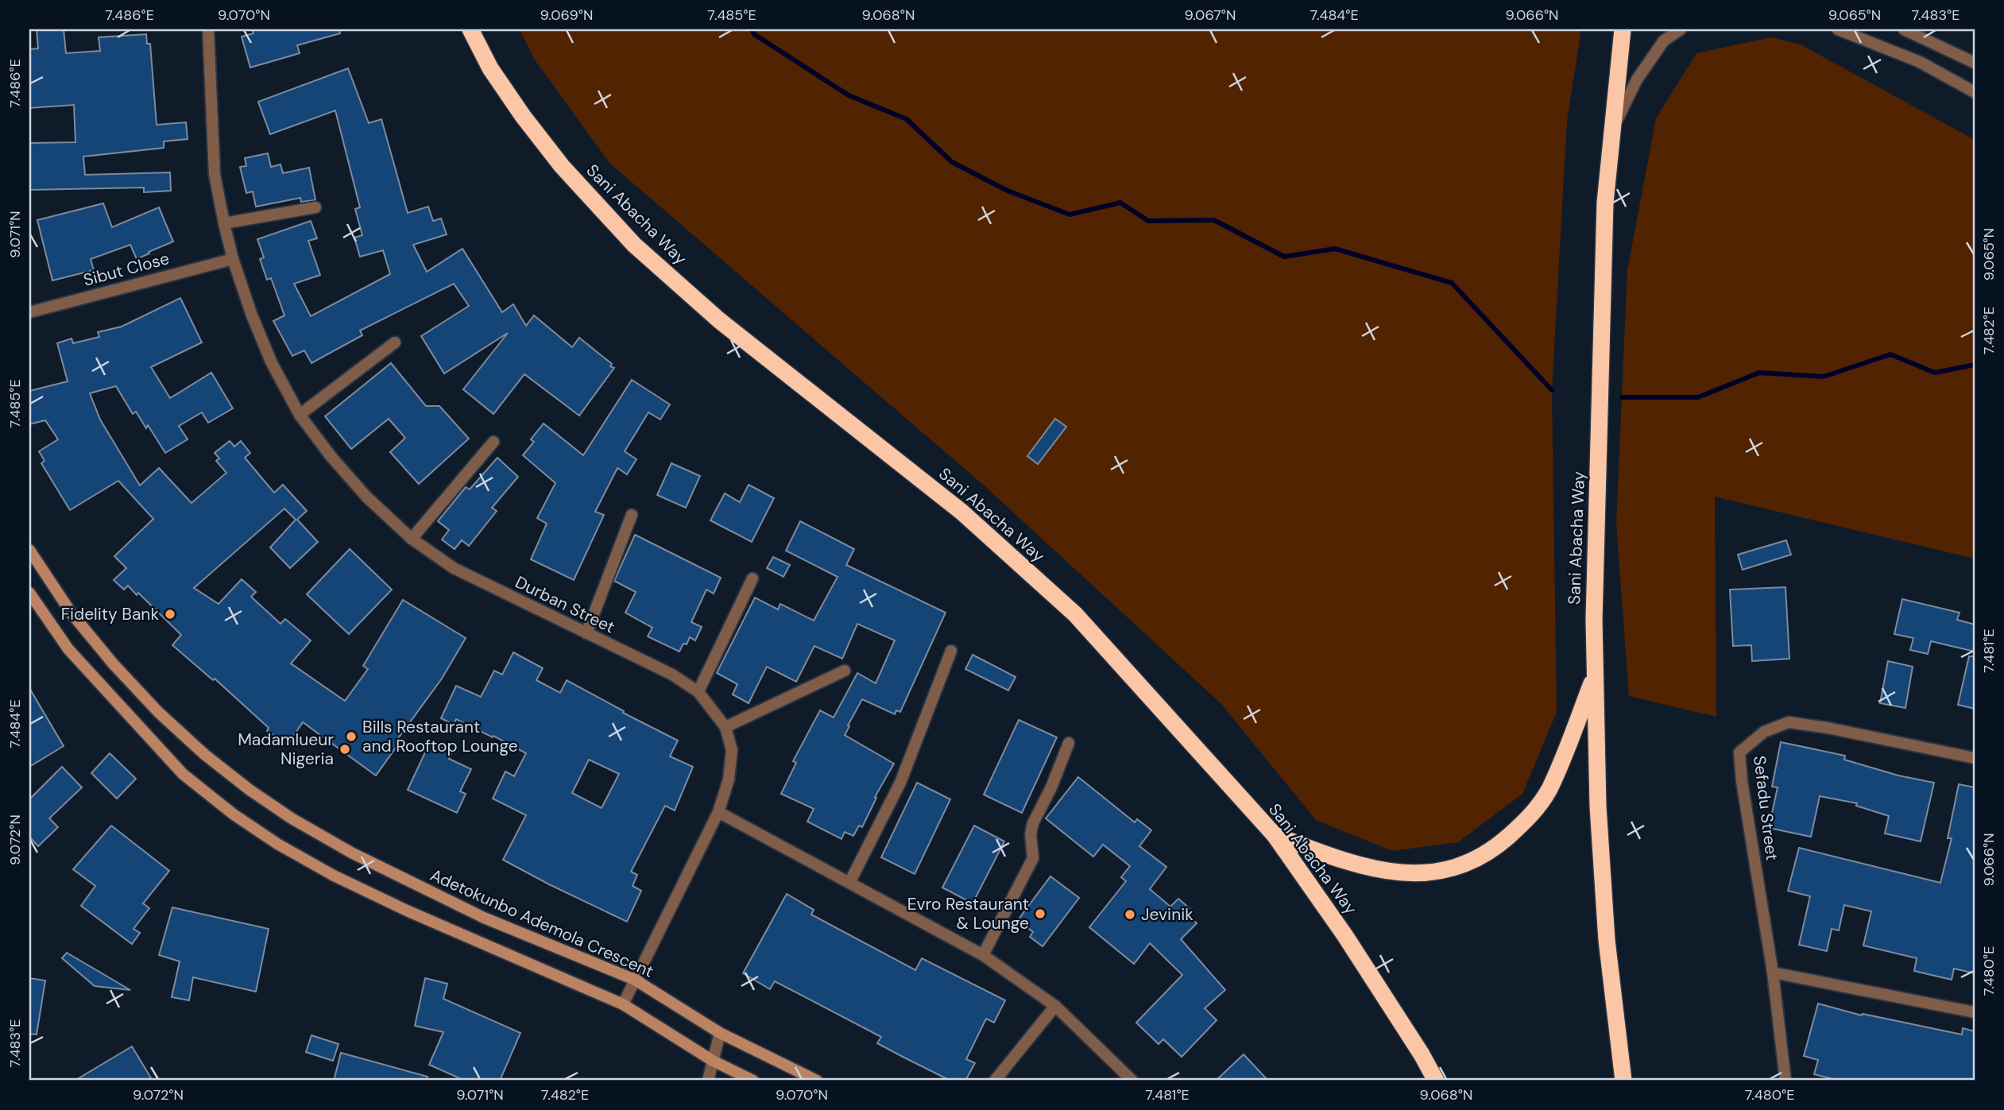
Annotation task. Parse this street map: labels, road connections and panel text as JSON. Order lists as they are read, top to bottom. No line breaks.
{"streets":{"highway":["Sani Abacha Way"],"main road":["Adetokunbo Ademola Crescent"],"street":["Sibut Close","Durban Street","Sefadu Street"]},"crossings":[["Sibut Close","Durban Street"],["Durban Street","Adetokunbo Ademola Crescent"]],"places":["Fidelity Bank","Bills Restaurant and Rooftop Lounge","Madamlueur Nigeria","Evro Restaurant & Lounge","Jevinik"],"coordinates":["7.486°E","9.070°N","9.069°N","7.485°E","9.068°N","9.067°N","7.484°E","9.066°N","9.065°N","7.483°E","9.071°N","7.482°E","7.481°E","9.072°N","7.480°E"]}
